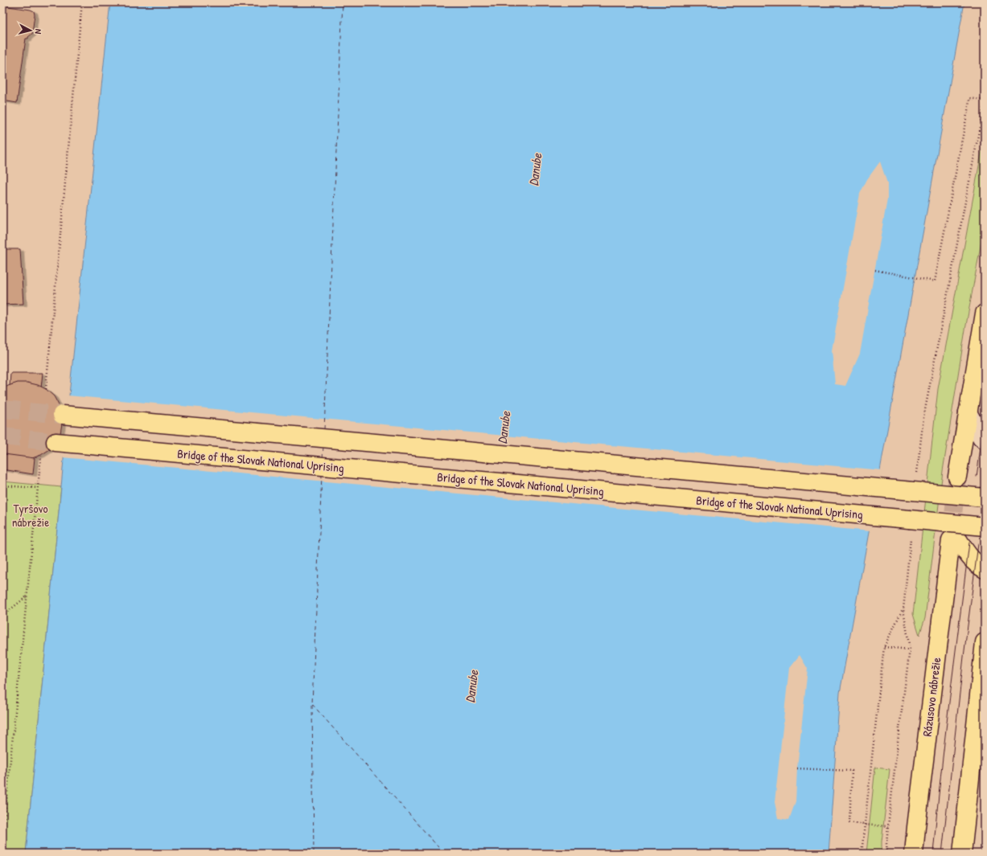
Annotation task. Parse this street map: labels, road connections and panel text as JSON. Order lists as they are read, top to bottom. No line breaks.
{"streets":{"main road":["Bridge of the Slovak National Uprising","Rázusovo nábrežie"]},"water":["Danube"],"parks":["Tyršovo nábrežie"],"north":"right"}
